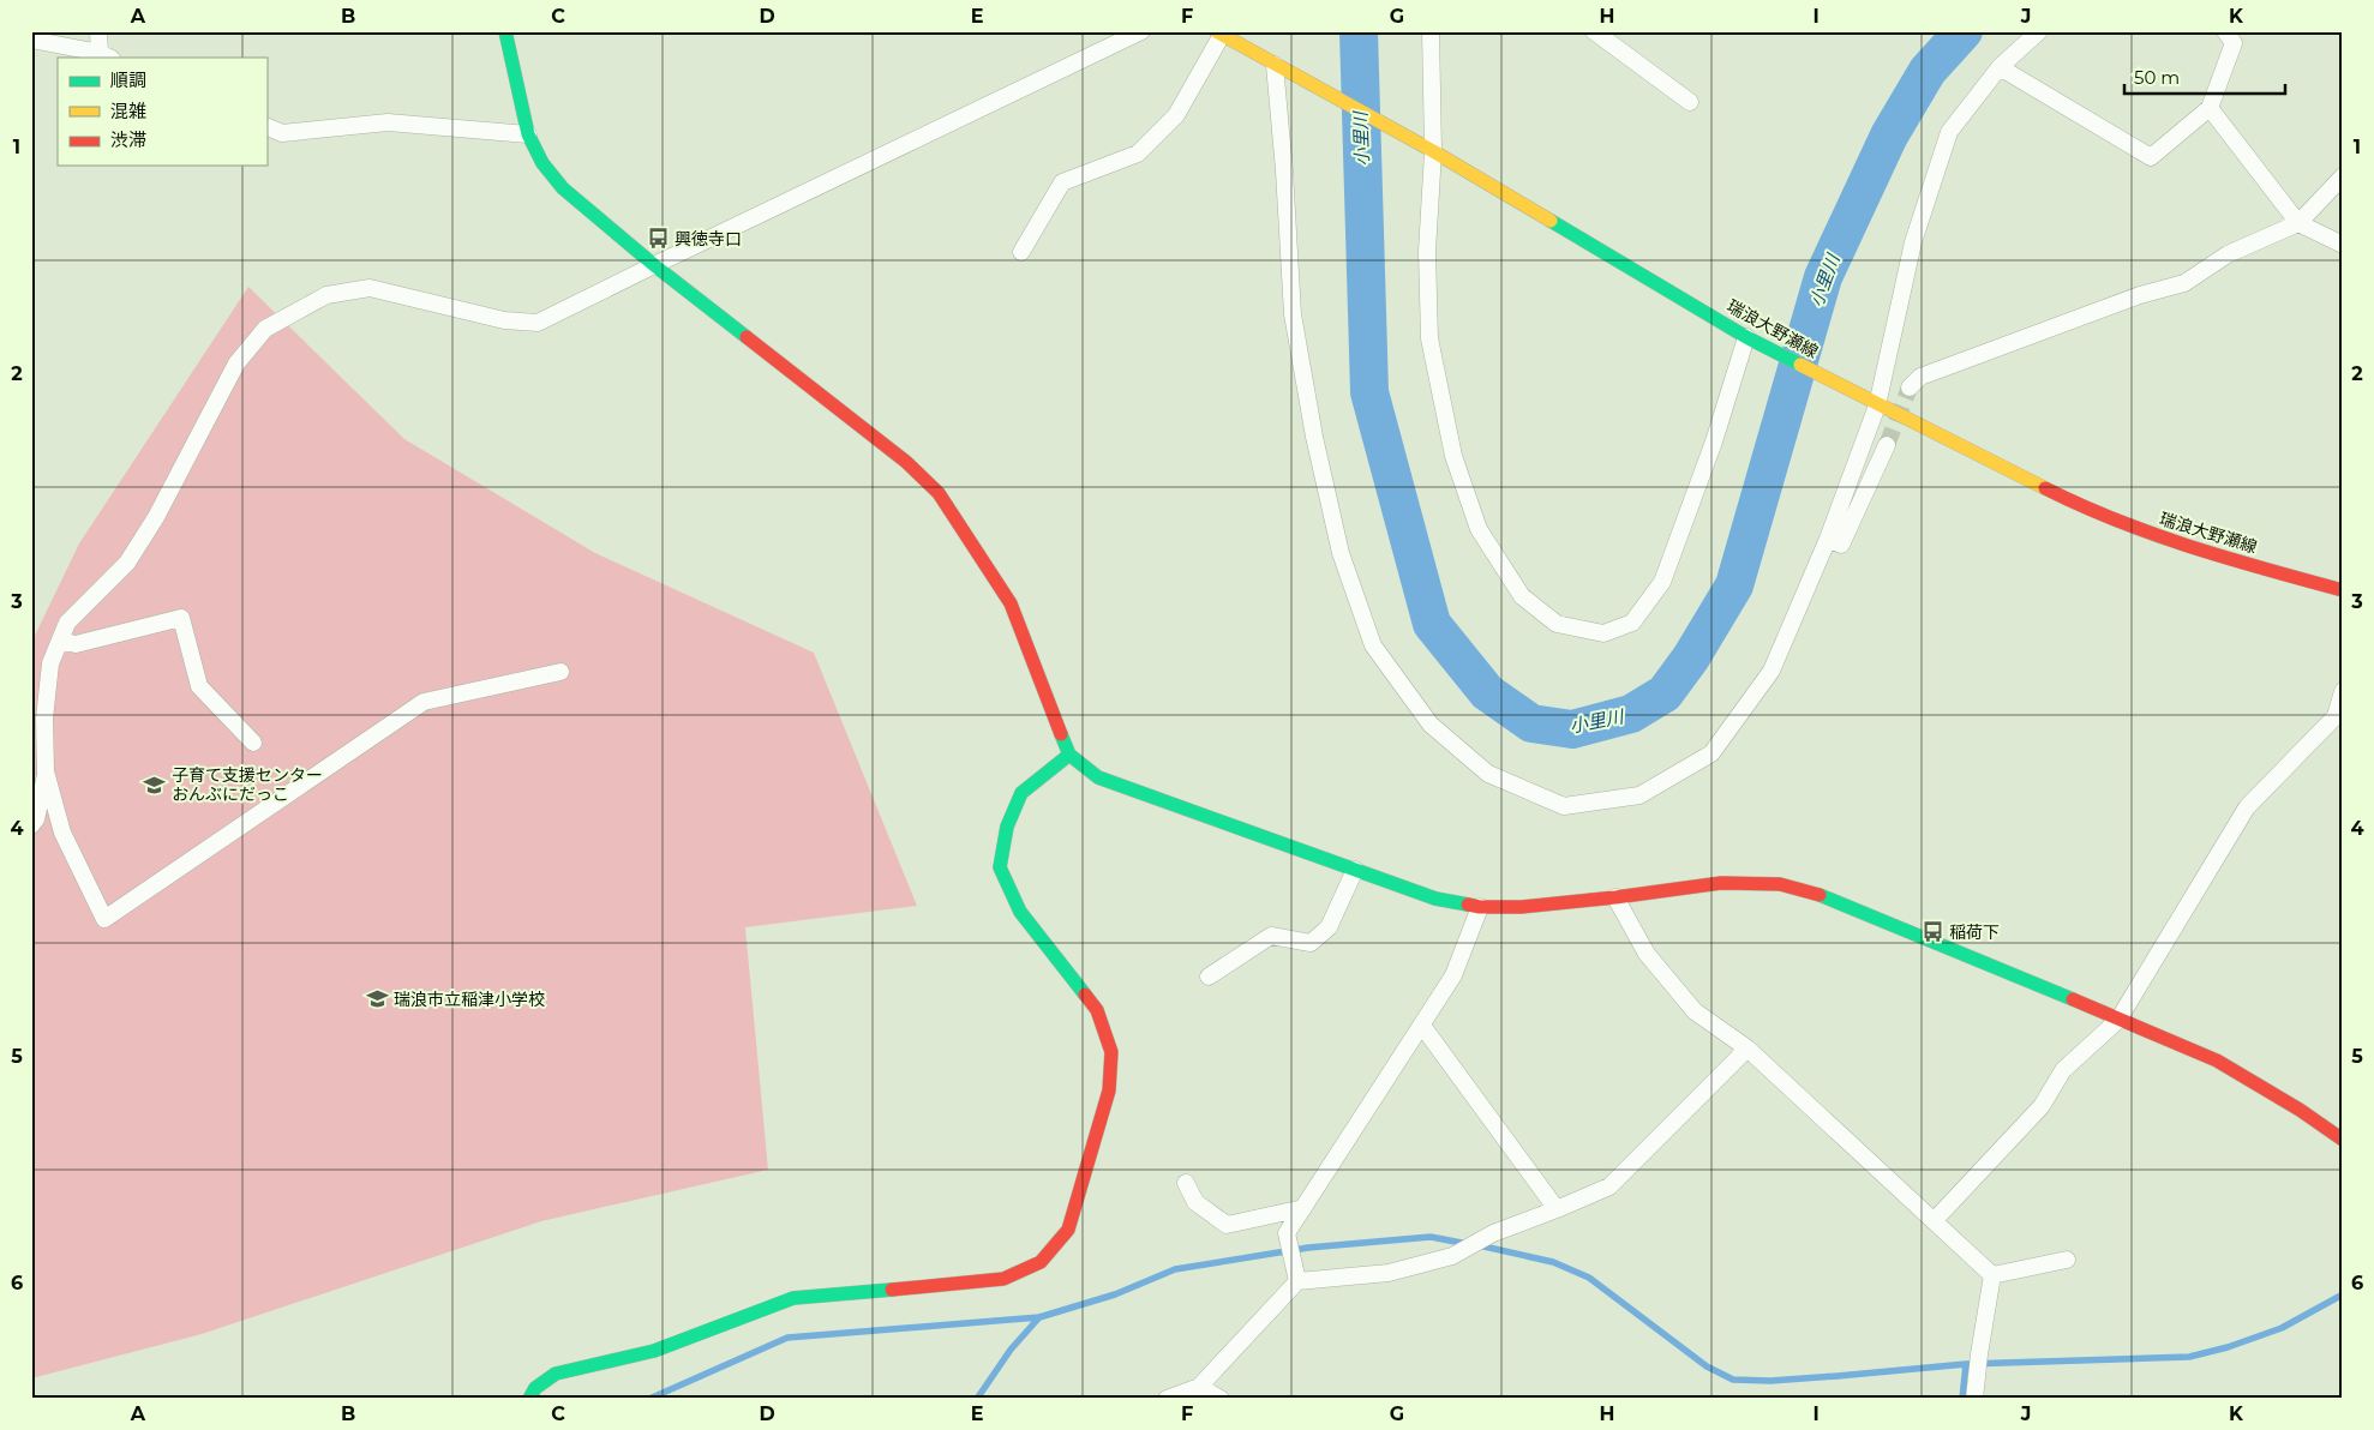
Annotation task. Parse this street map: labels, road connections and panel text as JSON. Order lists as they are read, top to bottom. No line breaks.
{"streets":{"street":["瑞浪大野瀬線"]},"water":["小里川"],"places":{"bus stop":["興徳寺口","稲荷下"],"school or university":["子育て支援センター おんぶにだっこ","瑞浪市立稲津小学校"]},"legend":["順調","混雑","渋滞"],"scale_bar":"50 m","grid":{"columns":["A","B","C","D","E","F","G","H","I","J","K"],"rows":["1","2","3","4","5","6"]}}
